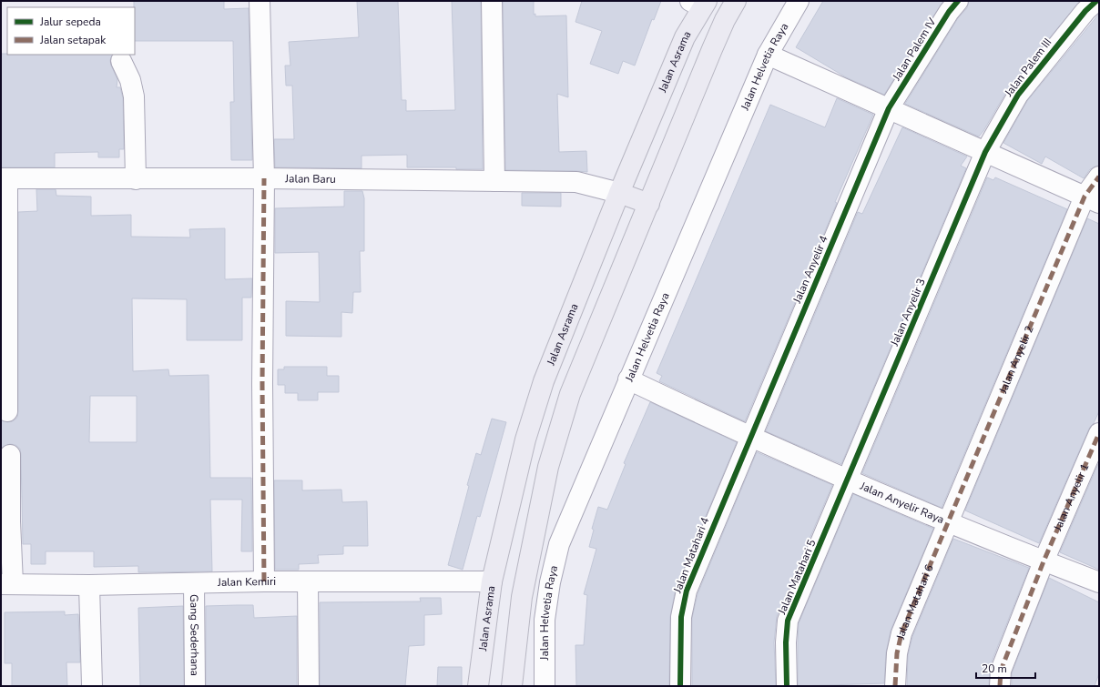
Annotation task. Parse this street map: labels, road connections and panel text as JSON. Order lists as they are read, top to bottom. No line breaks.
{"streets":{"highway":["Jalan Asrama"],"street":["Jalan Palem IV","Jalan Helvetia Raya","Jalan Palem III","Jalan Baru","Jalan Anyelir 4","Jalan Anyelir 3","Jalan Anyelir 2","Jalan Anyelir 1","Jalan Anyelir Raya","Jalan Matahari 4","Jalan Matahari 5","Jalan Kemiri","Jalan Matahari 6","Gang Sederhana"]},"crossings":[["Jalan Palem IV","Jalan Anyelir 4"],["Jalan Asrama","Jalan Baru"],["Jalan Asrama","Jalan Kemiri"],["Jalan Helvetia Raya","Jalan Anyelir Raya"],["Jalan Palem III","Jalan Anyelir 3"],["Jalan Anyelir 4","Jalan Anyelir Raya"],["Jalan Anyelir 4","Jalan Matahari 4"],["Jalan Anyelir 3","Jalan Anyelir Raya"],["Jalan Anyelir 3","Jalan Matahari 5"],["Jalan Anyelir 2","Jalan Anyelir Raya"],["Jalan Anyelir 2","Jalan Matahari 6"],["Jalan Anyelir 1","Jalan Anyelir Raya"],["Jalan Anyelir Raya","Jalan Matahari 4"],["Jalan Anyelir Raya","Jalan Matahari 5"],["Jalan Anyelir Raya","Jalan Matahari 6"],["Jalan Kemiri","Gang Sederhana"]],"legend":["Jalur sepeda","Jalan setapak"],"scale_bar":"20 m"}
